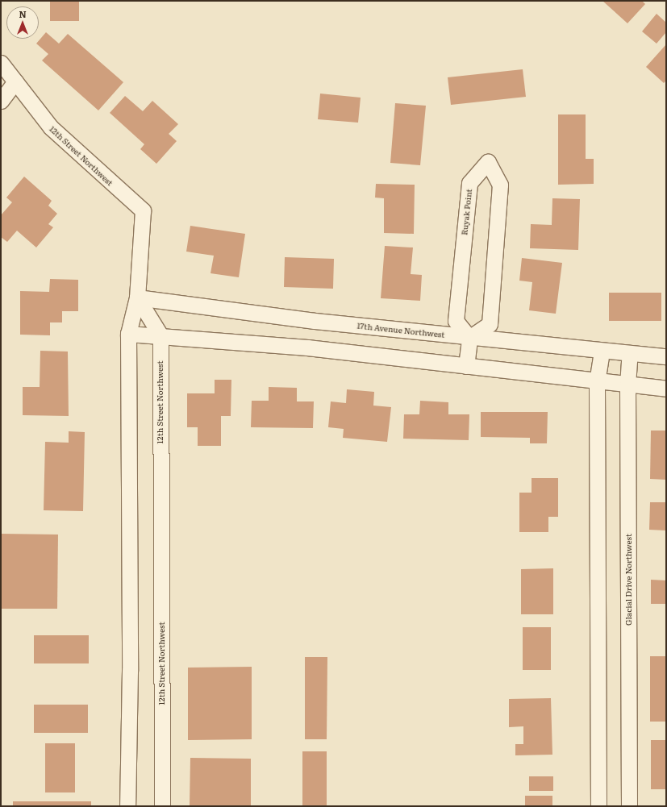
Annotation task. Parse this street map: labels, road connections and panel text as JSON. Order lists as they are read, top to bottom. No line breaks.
{"streets":{"street":["12th Street Northwest","Ruyak Point","17th Avenue Northwest","Glacial Drive Northwest"]},"crossings":[["12th Street Northwest","17th Avenue Northwest"],["Ruyak Point","17th Avenue Northwest"],["17th Avenue Northwest","Glacial Drive Northwest"]],"north":"top"}
